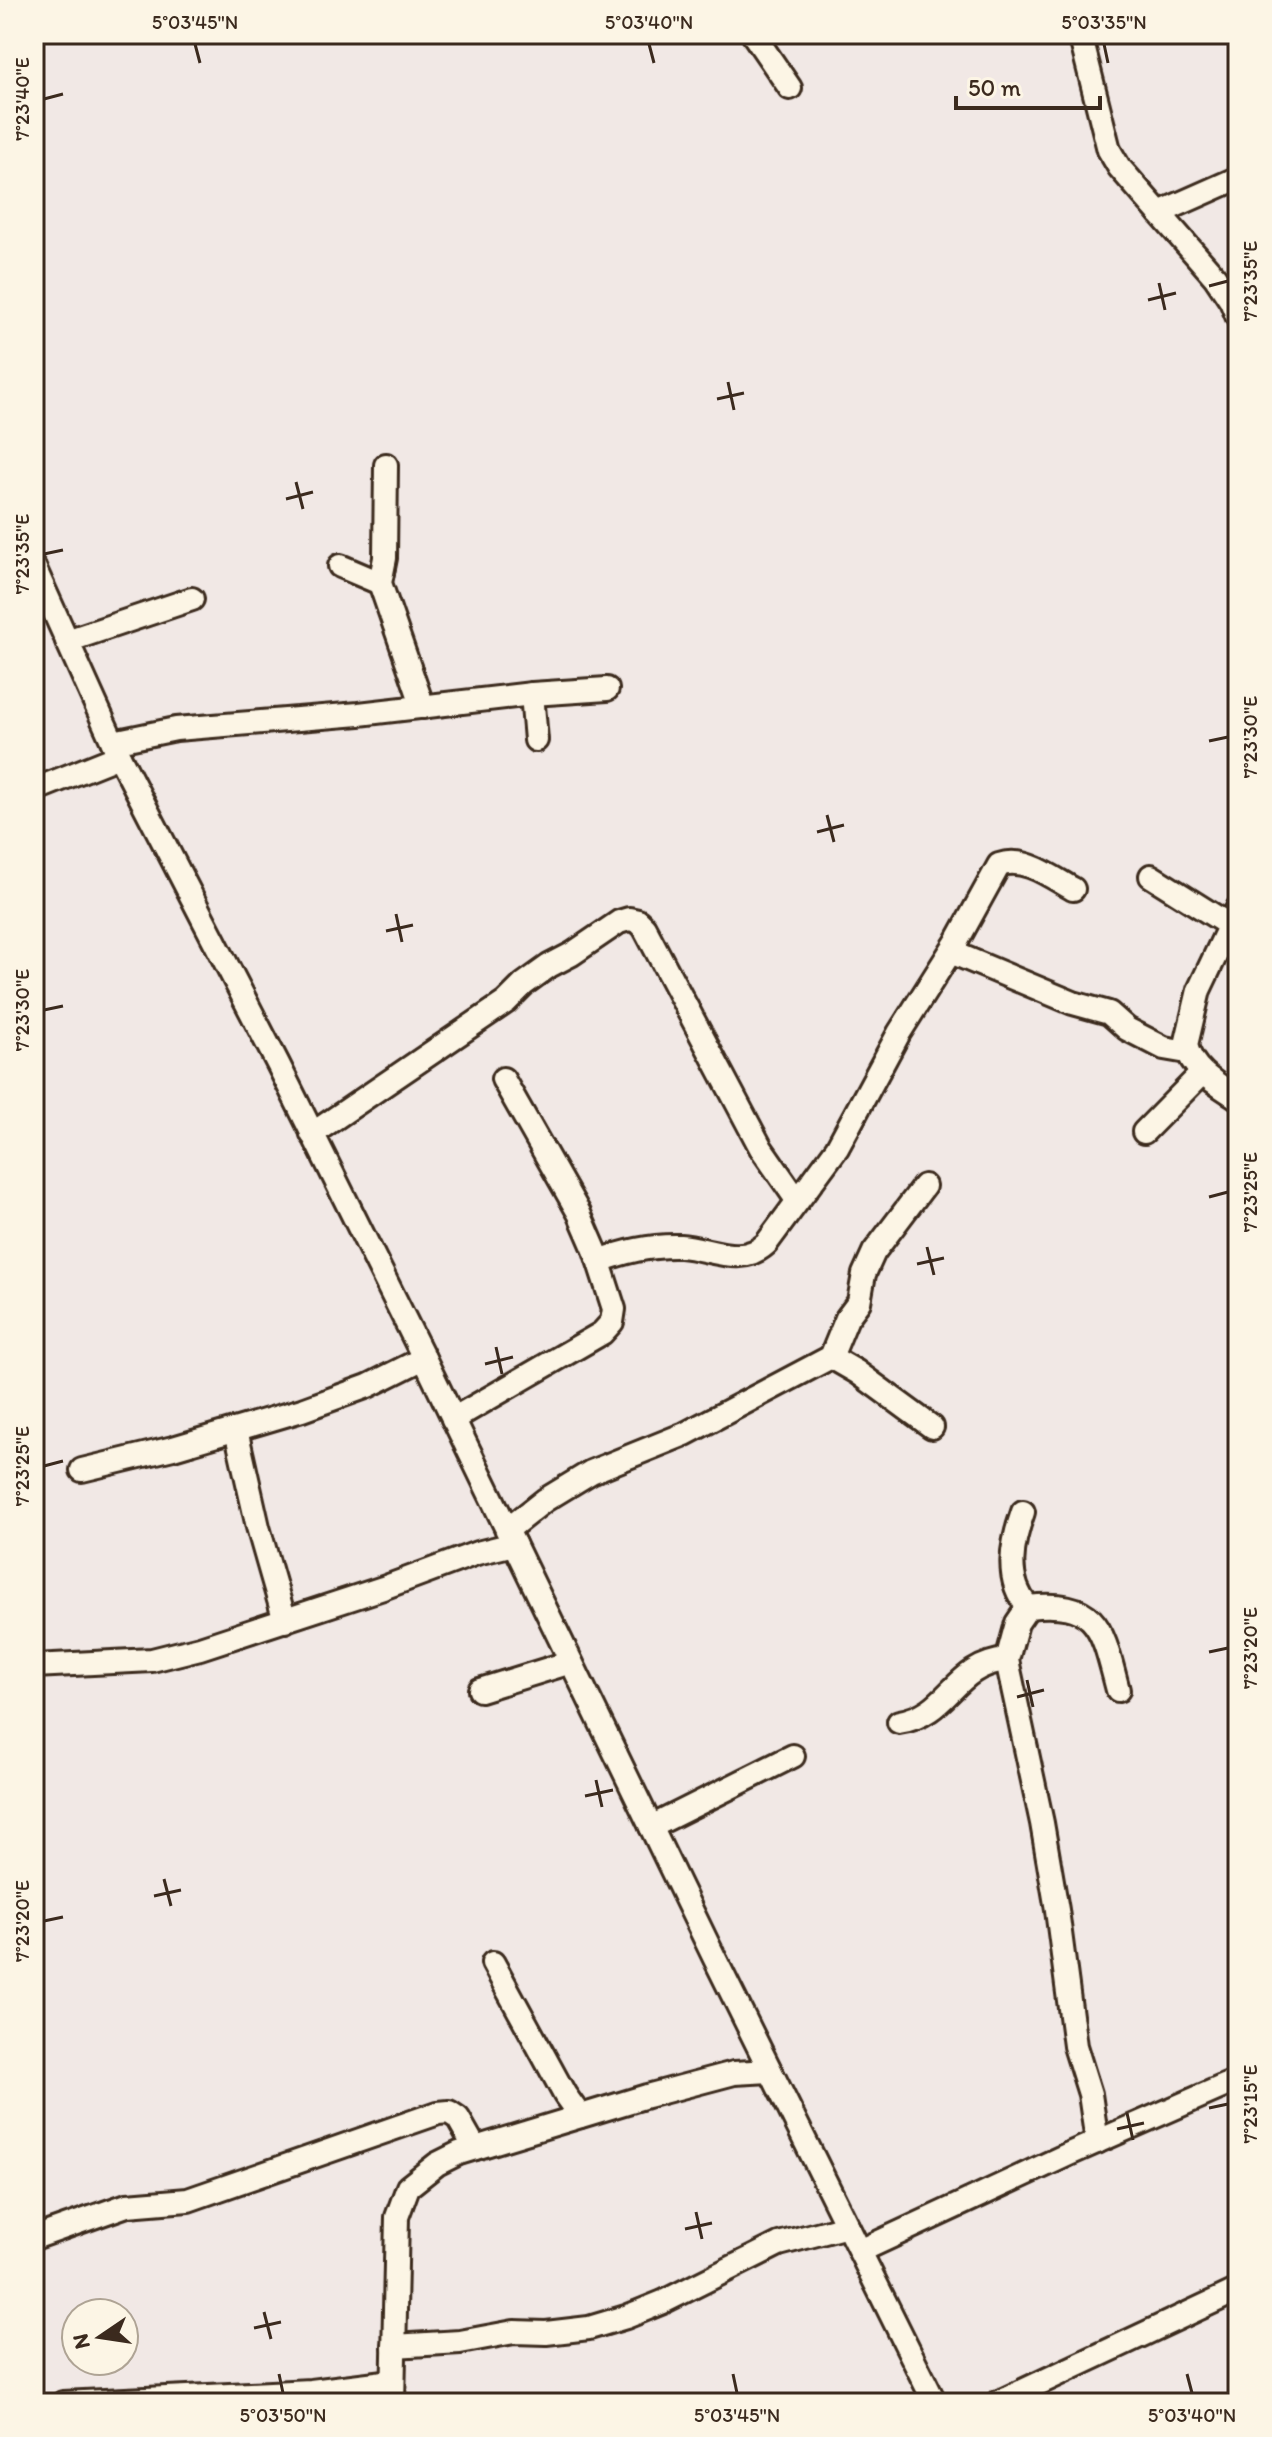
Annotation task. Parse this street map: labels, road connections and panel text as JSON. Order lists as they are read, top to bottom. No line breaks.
{"scale_bar":"50 m","north":"left","coordinates":["5°03'45\"N","5°03'40\"N","5°03'35\"N","7°23'40\"E","7°23'35\"E","7°23'30\"E","7°23'25\"E","7°23'20\"E","7°23'15\"E","5°03'50\"N"]}
